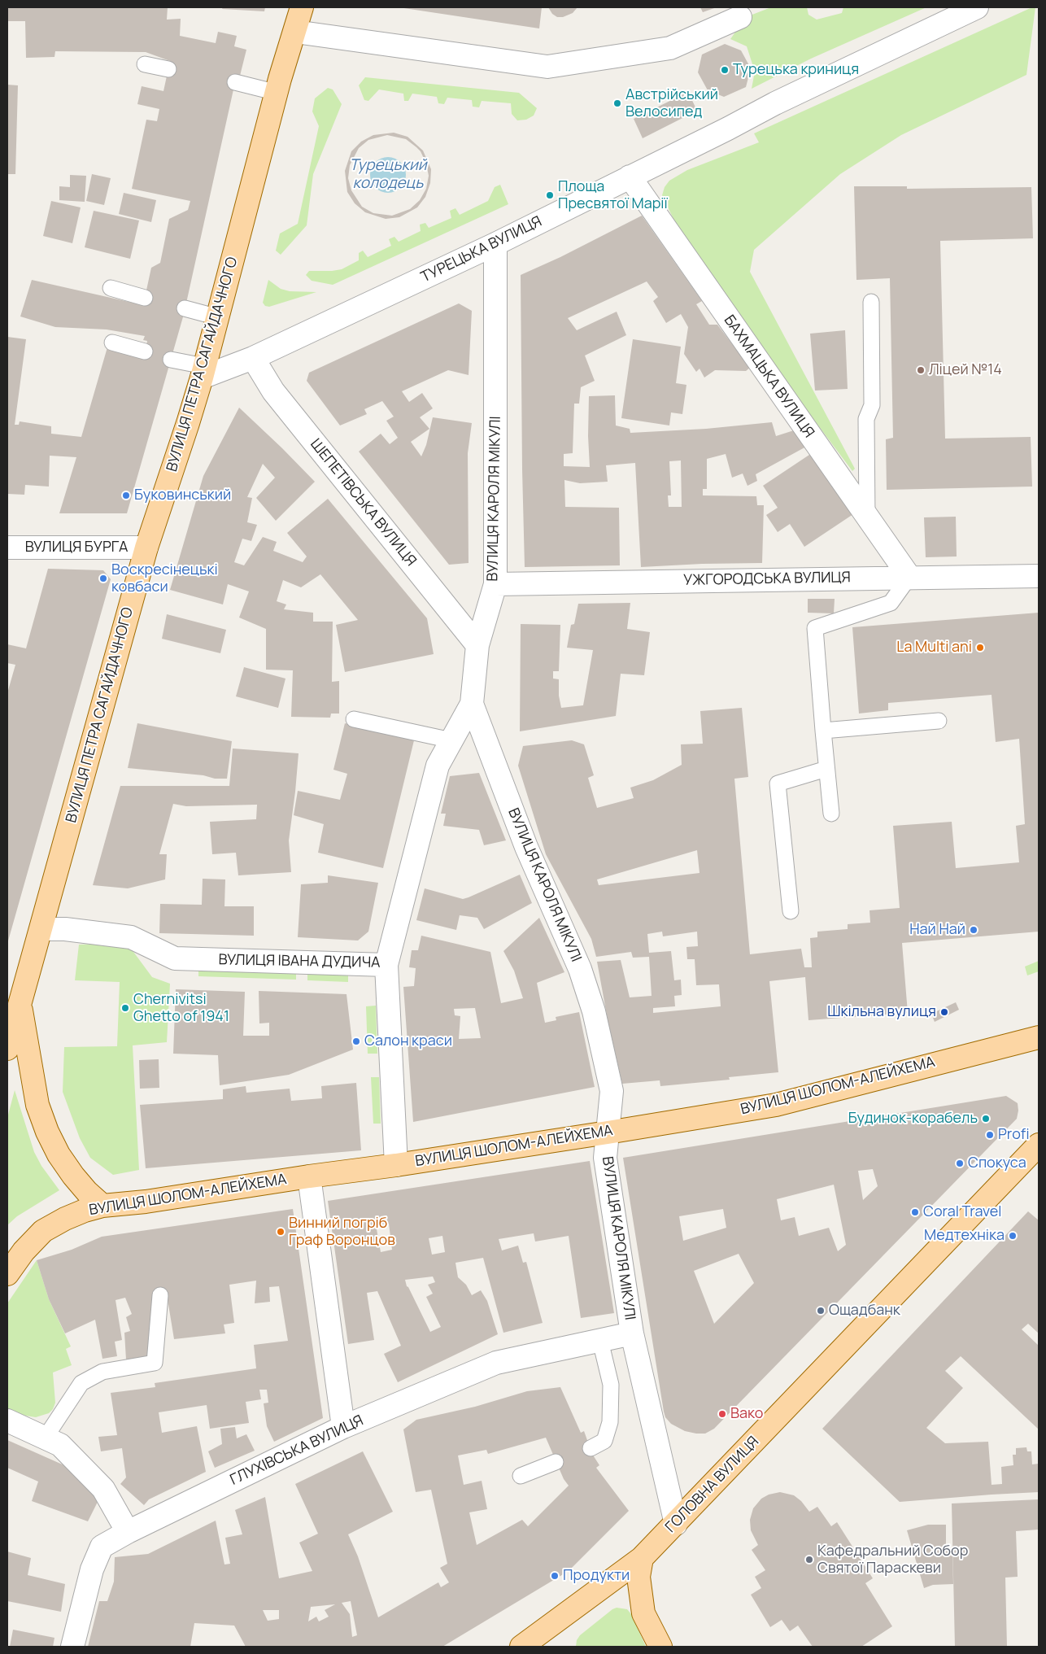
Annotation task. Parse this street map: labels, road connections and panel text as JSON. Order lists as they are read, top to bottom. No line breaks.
{"streets":{"main road":["ВУЛИЦЯ ПЕТРА САГАЙДАЧНОГО","ВУЛИЦЯ ШОЛОМ-АЛЕЙХЕМА","ГОЛОВНА ВУЛИЦЯ"],"street":["ТУРЕЦЬКА ВУЛИЦЯ","БАХМАЦЬКА ВУЛИЦЯ","ВУЛИЦЯ КАРОЛЯ МІКУЛІ","ШЕПЕТІВСЬКА ВУЛИЦЯ","ВУЛИЦЯ БУРГА","УЖГОРОДСЬКА ВУЛИЦЯ","ВУЛИЦЯ ІВАНА ДУДИЧА","ГЛУХІВСЬКА ВУЛИЦЯ"]},"crossings":[["ТУРЕЦЬКА ВУЛИЦЯ","ВУЛИЦЯ ПЕТРА САГАЙДАЧНОГО"],["ТУРЕЦЬКА ВУЛИЦЯ","БАХМАЦЬКА ВУЛИЦЯ"],["ТУРЕЦЬКА ВУЛИЦЯ","ВУЛИЦЯ КАРОЛЯ МІКУЛІ"],["ТУРЕЦЬКА ВУЛИЦЯ","ШЕПЕТІВСЬКА ВУЛИЦЯ"],["ВУЛИЦЯ ПЕТРА САГАЙДАЧНОГО","ВУЛИЦЯ БУРГА"],["ВУЛИЦЯ ПЕТРА САГАЙДАЧНОГО","ВУЛИЦЯ ІВАНА ДУДИЧА"],["БАХМАЦЬКА ВУЛИЦЯ","УЖГОРОДСЬКА ВУЛИЦЯ"],["ВУЛИЦЯ КАРОЛЯ МІКУЛІ","ШЕПЕТІВСЬКА ВУЛИЦЯ"],["ВУЛИЦЯ КАРОЛЯ МІКУЛІ","УЖГОРОДСЬКА ВУЛИЦЯ"],["ВУЛИЦЯ КАРОЛЯ МІКУЛІ","ВУЛИЦЯ ІВАНА ДУДИЧА"],["ВУЛИЦЯ КАРОЛЯ МІКУЛІ","ВУЛИЦЯ ШОЛОМ-АЛЕЙХЕМА"],["ВУЛИЦЯ КАРОЛЯ МІКУЛІ","ГЛУХІВСЬКА ВУЛИЦЯ"],["ВУЛИЦЯ КАРОЛЯ МІКУЛІ","ГОЛОВНА ВУЛИЦЯ"]],"water":["Турецький колодець"],"places":["Турецька криниця","Австрійський Велосипед","Площа Пресвятої Марії","Ліцей №14","Буковинський","Воскресінецькі ковбаси","La Multi ani","Най Най","Chernivitsi Ghetto of 1941","Шкільна вулиця","Салон краси","Будинок-корабель","Profi","Спокуса","Coral Travel","Винний погріб Граф Воронцов","Медтехніка","Ощадбанк","Вако","Кафедральний Собор Святої Параскеви","Продукти"]}
